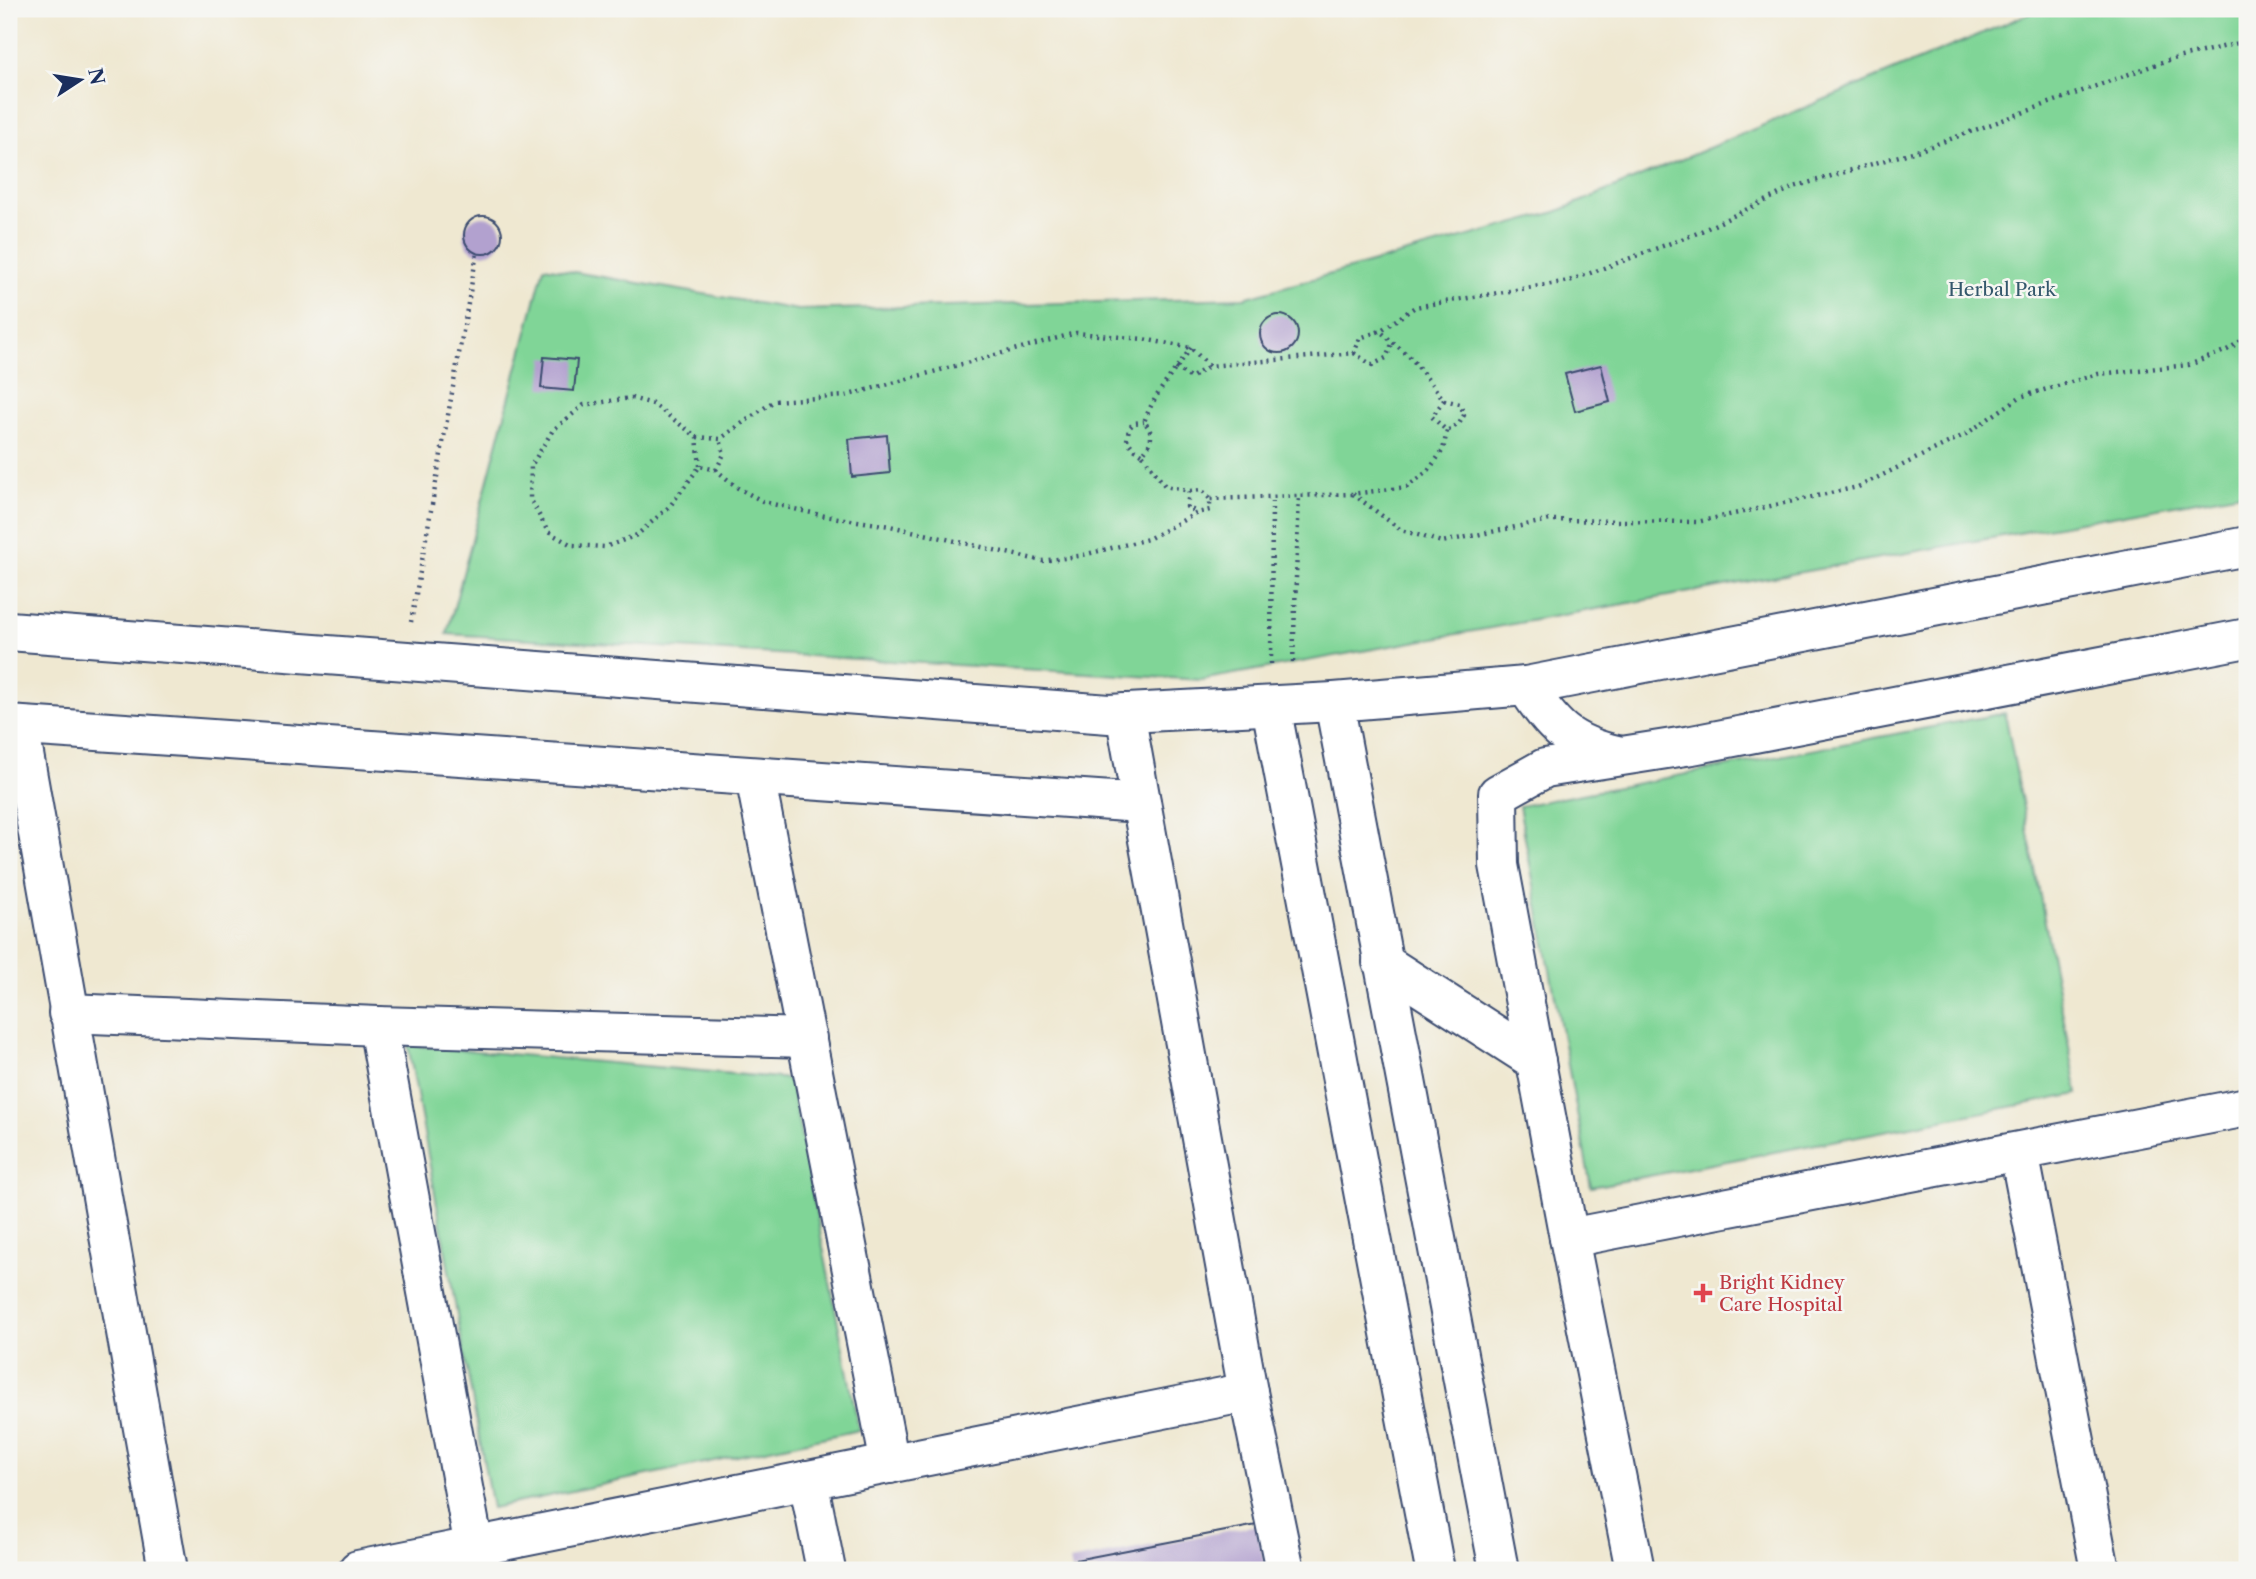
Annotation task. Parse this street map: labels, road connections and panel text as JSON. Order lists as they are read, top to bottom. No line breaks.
{"parks":["Herbal Park"],"places":{"health":["Bright Kidney Care Hospital"]},"north":"right"}
